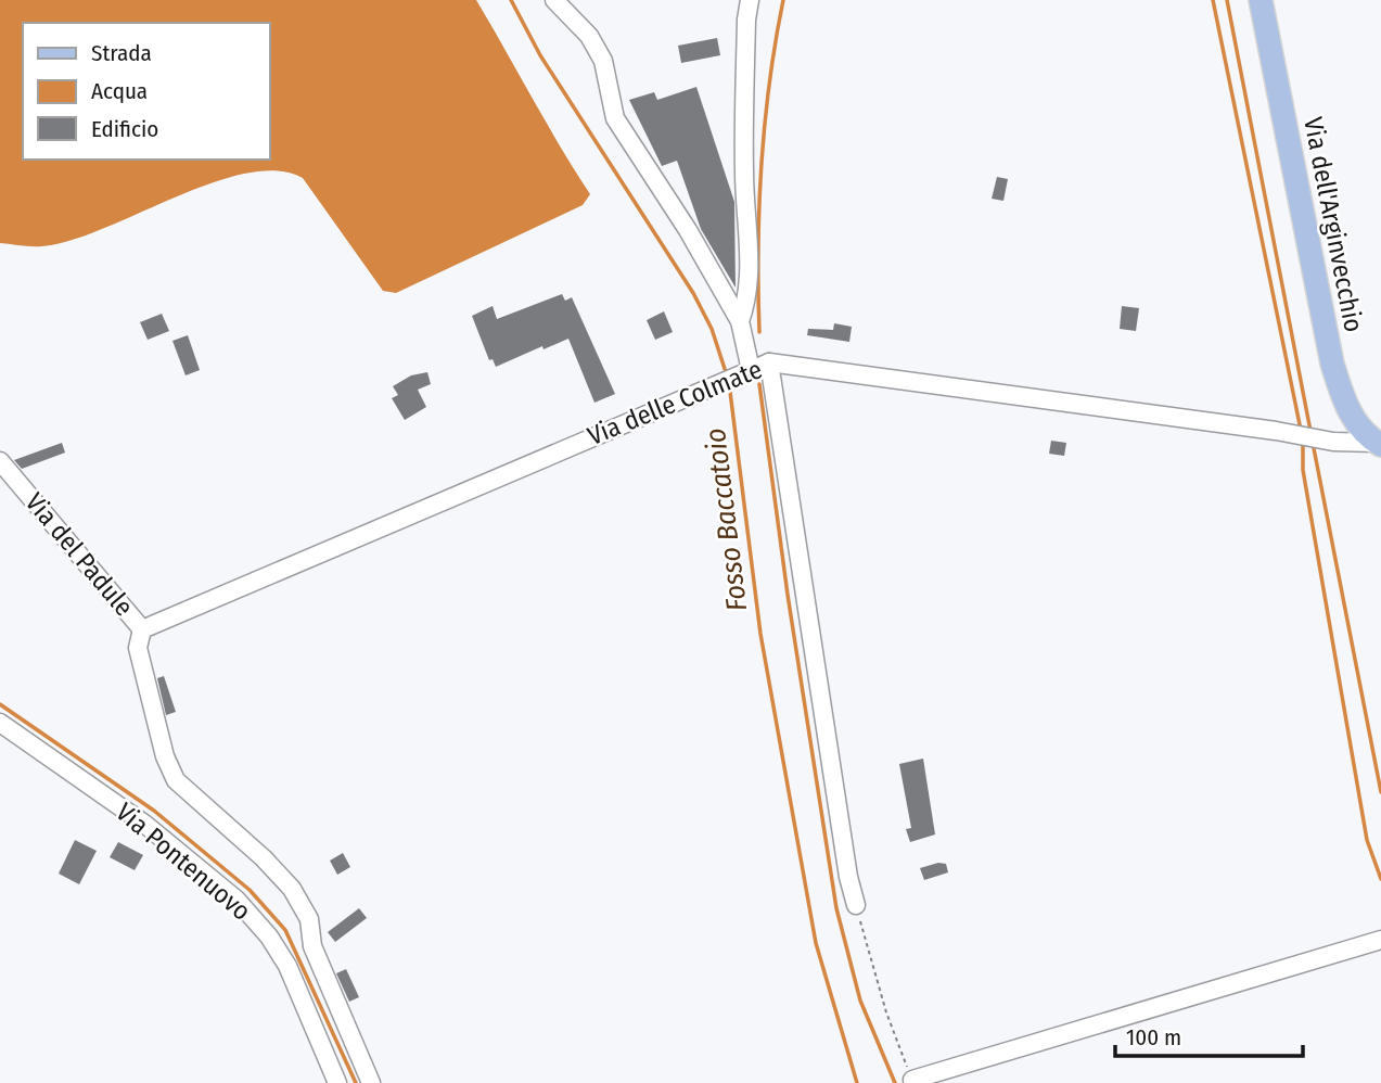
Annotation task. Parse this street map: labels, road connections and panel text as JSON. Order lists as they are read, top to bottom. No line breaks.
{"streets":{"main road":["Via dell'Arginvecchio"],"street":["Via delle Colmate","Via del Padule","Via Pontenuovo"]},"crossings":[["Via dell'Arginvecchio","Via delle Colmate"],["Via delle Colmate","Via del Padule"]],"water":["Fosso Baccatoio"],"legend":["Strada","Acqua","Edificio"],"scale_bar":"100 m"}
